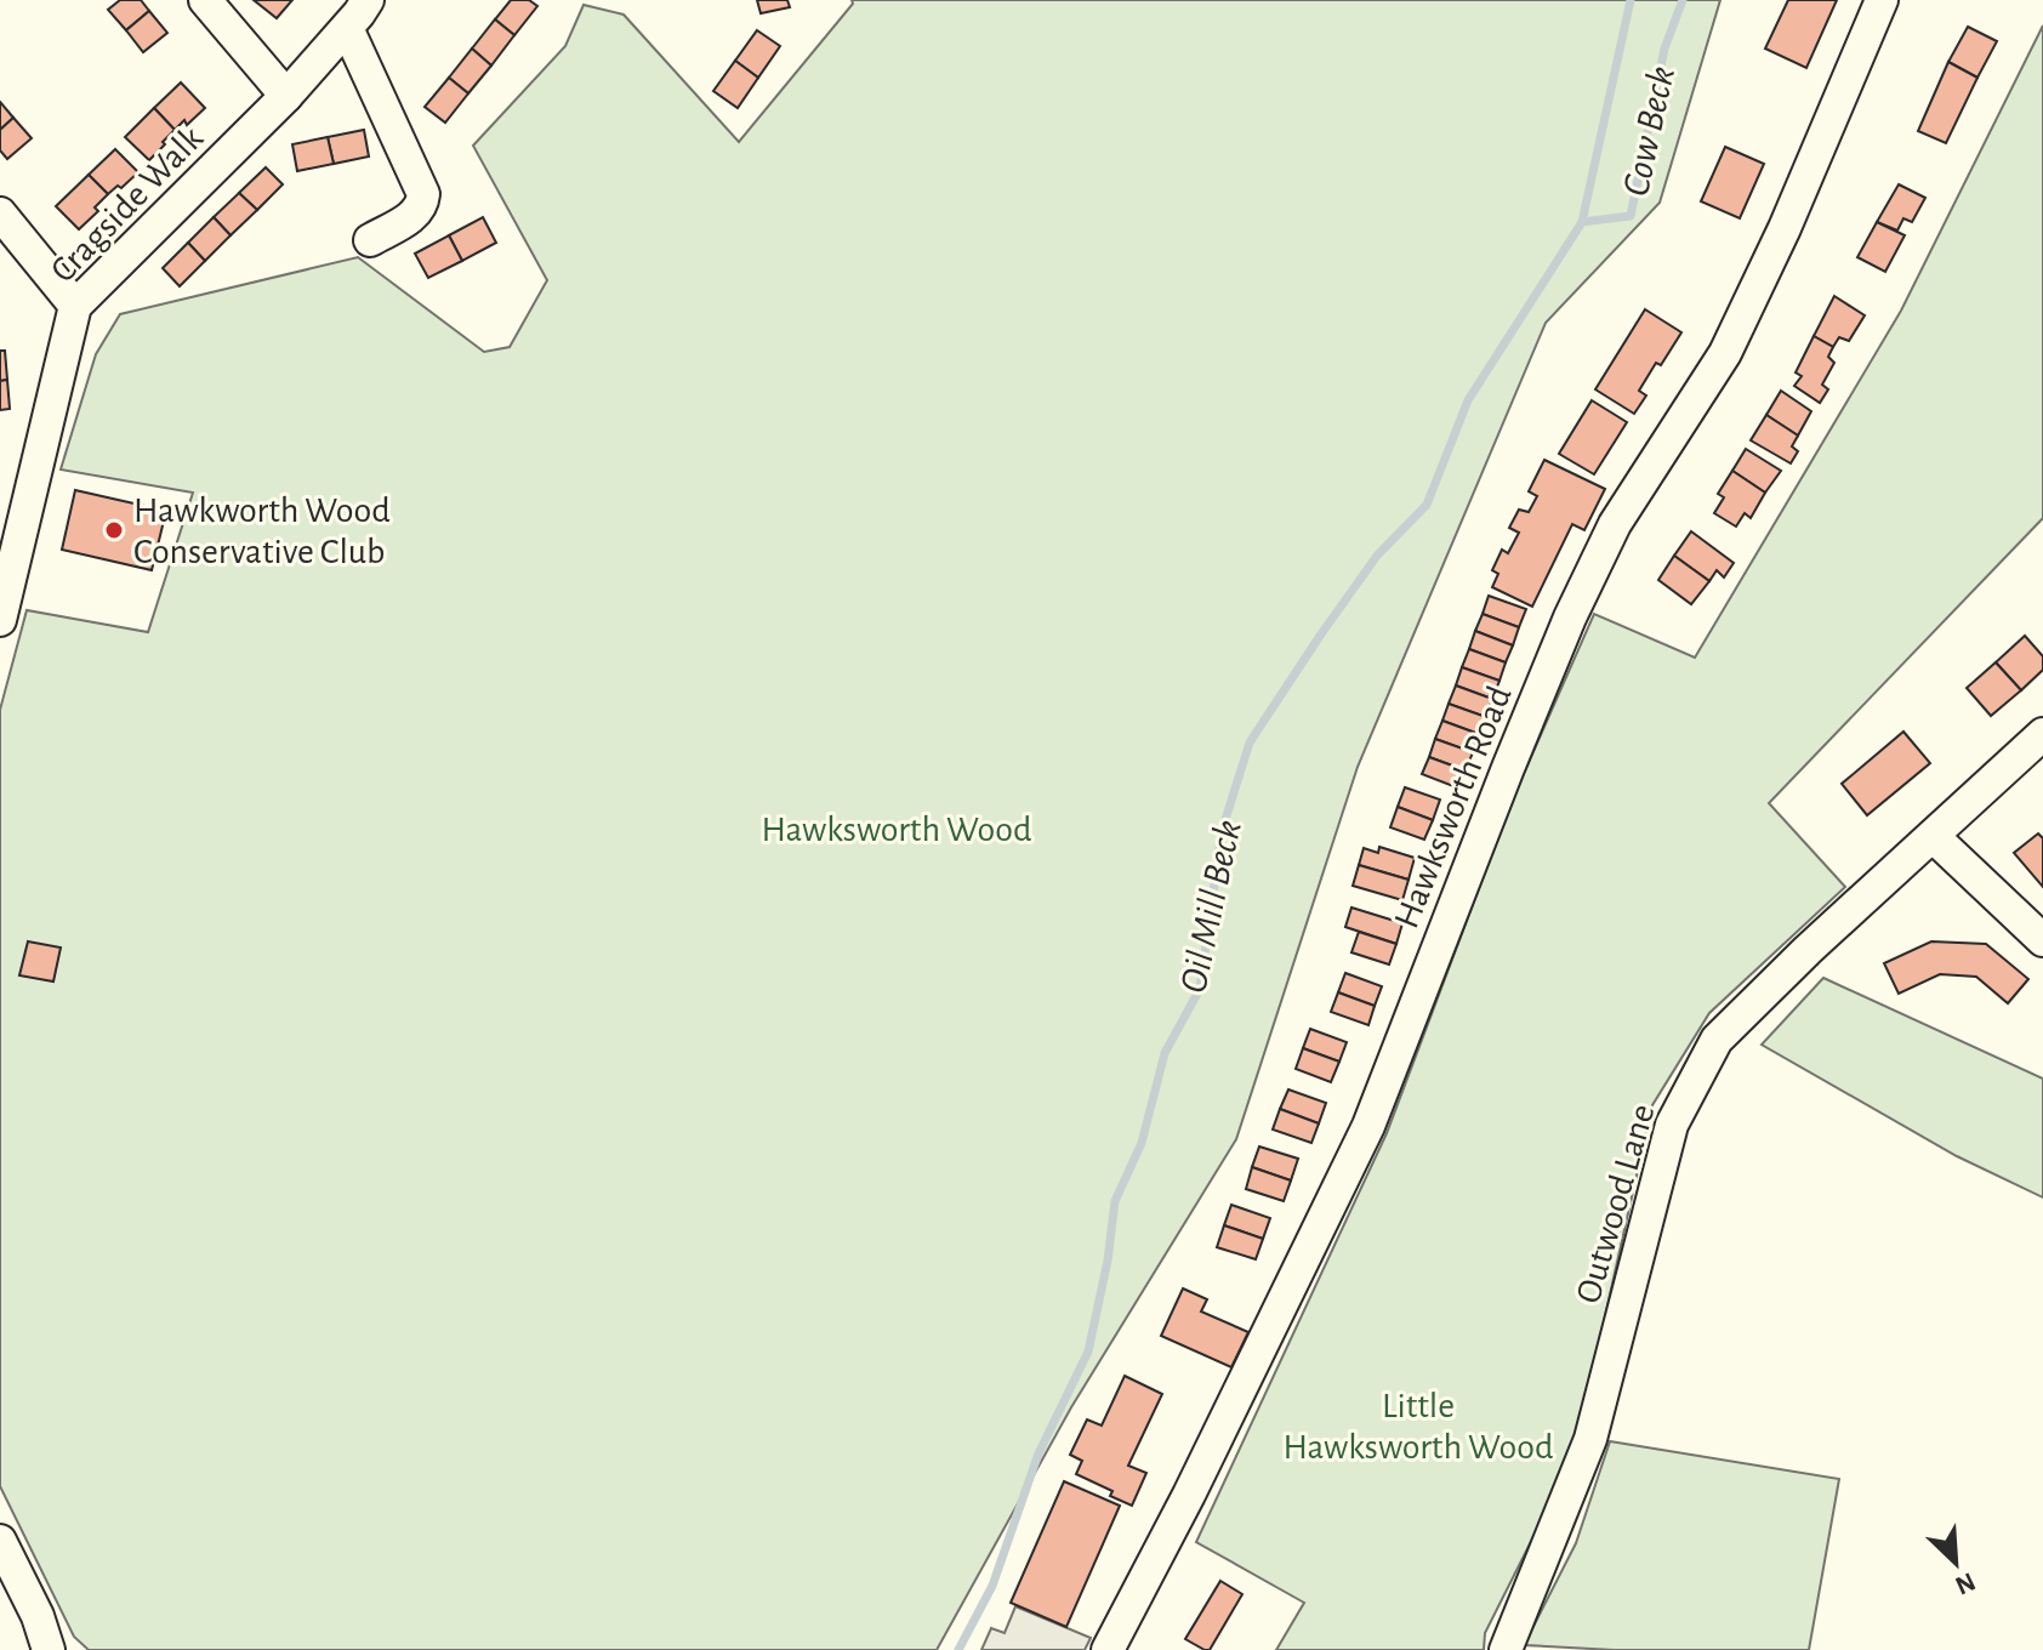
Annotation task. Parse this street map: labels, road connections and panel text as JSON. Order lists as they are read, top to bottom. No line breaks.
{"streets":{"street":["Cragside Walk","Hawksworth Road","Outwood Lane"]},"water":["Cow Beck","Oil Mill Beck"],"parks":["Hawksworth Wood","Little Hawksworth Wood"],"places":["Hawkworth Wood Conservative Club"],"north":"bottom right"}
